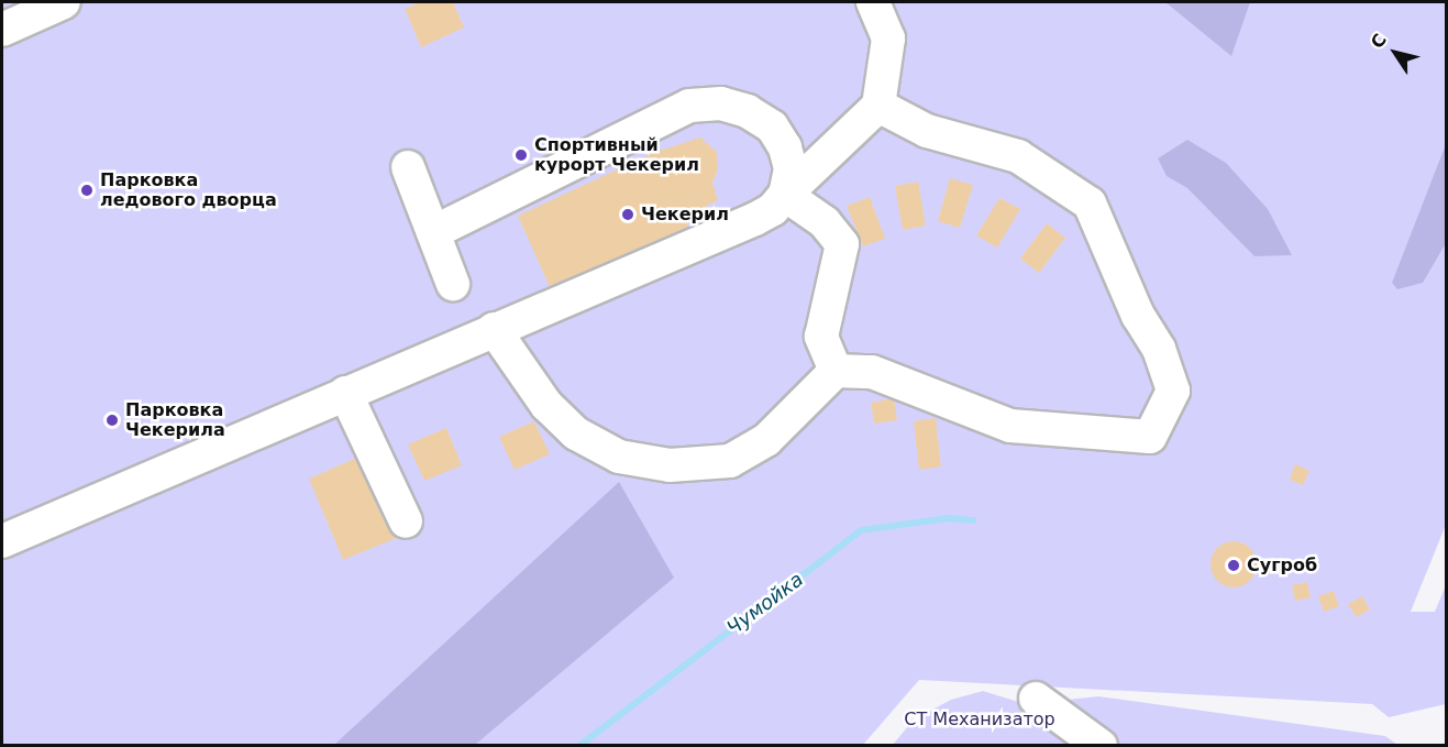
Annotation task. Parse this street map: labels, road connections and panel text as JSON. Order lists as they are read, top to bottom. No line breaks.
{"water":["Чумойка"],"parks":["СТ Механизатор"],"places":["Спортивный курорт Чекерил","Парковка ледового дворца","Чекерил","Парковка Чекерила","Сугроб"],"north":"top left"}
